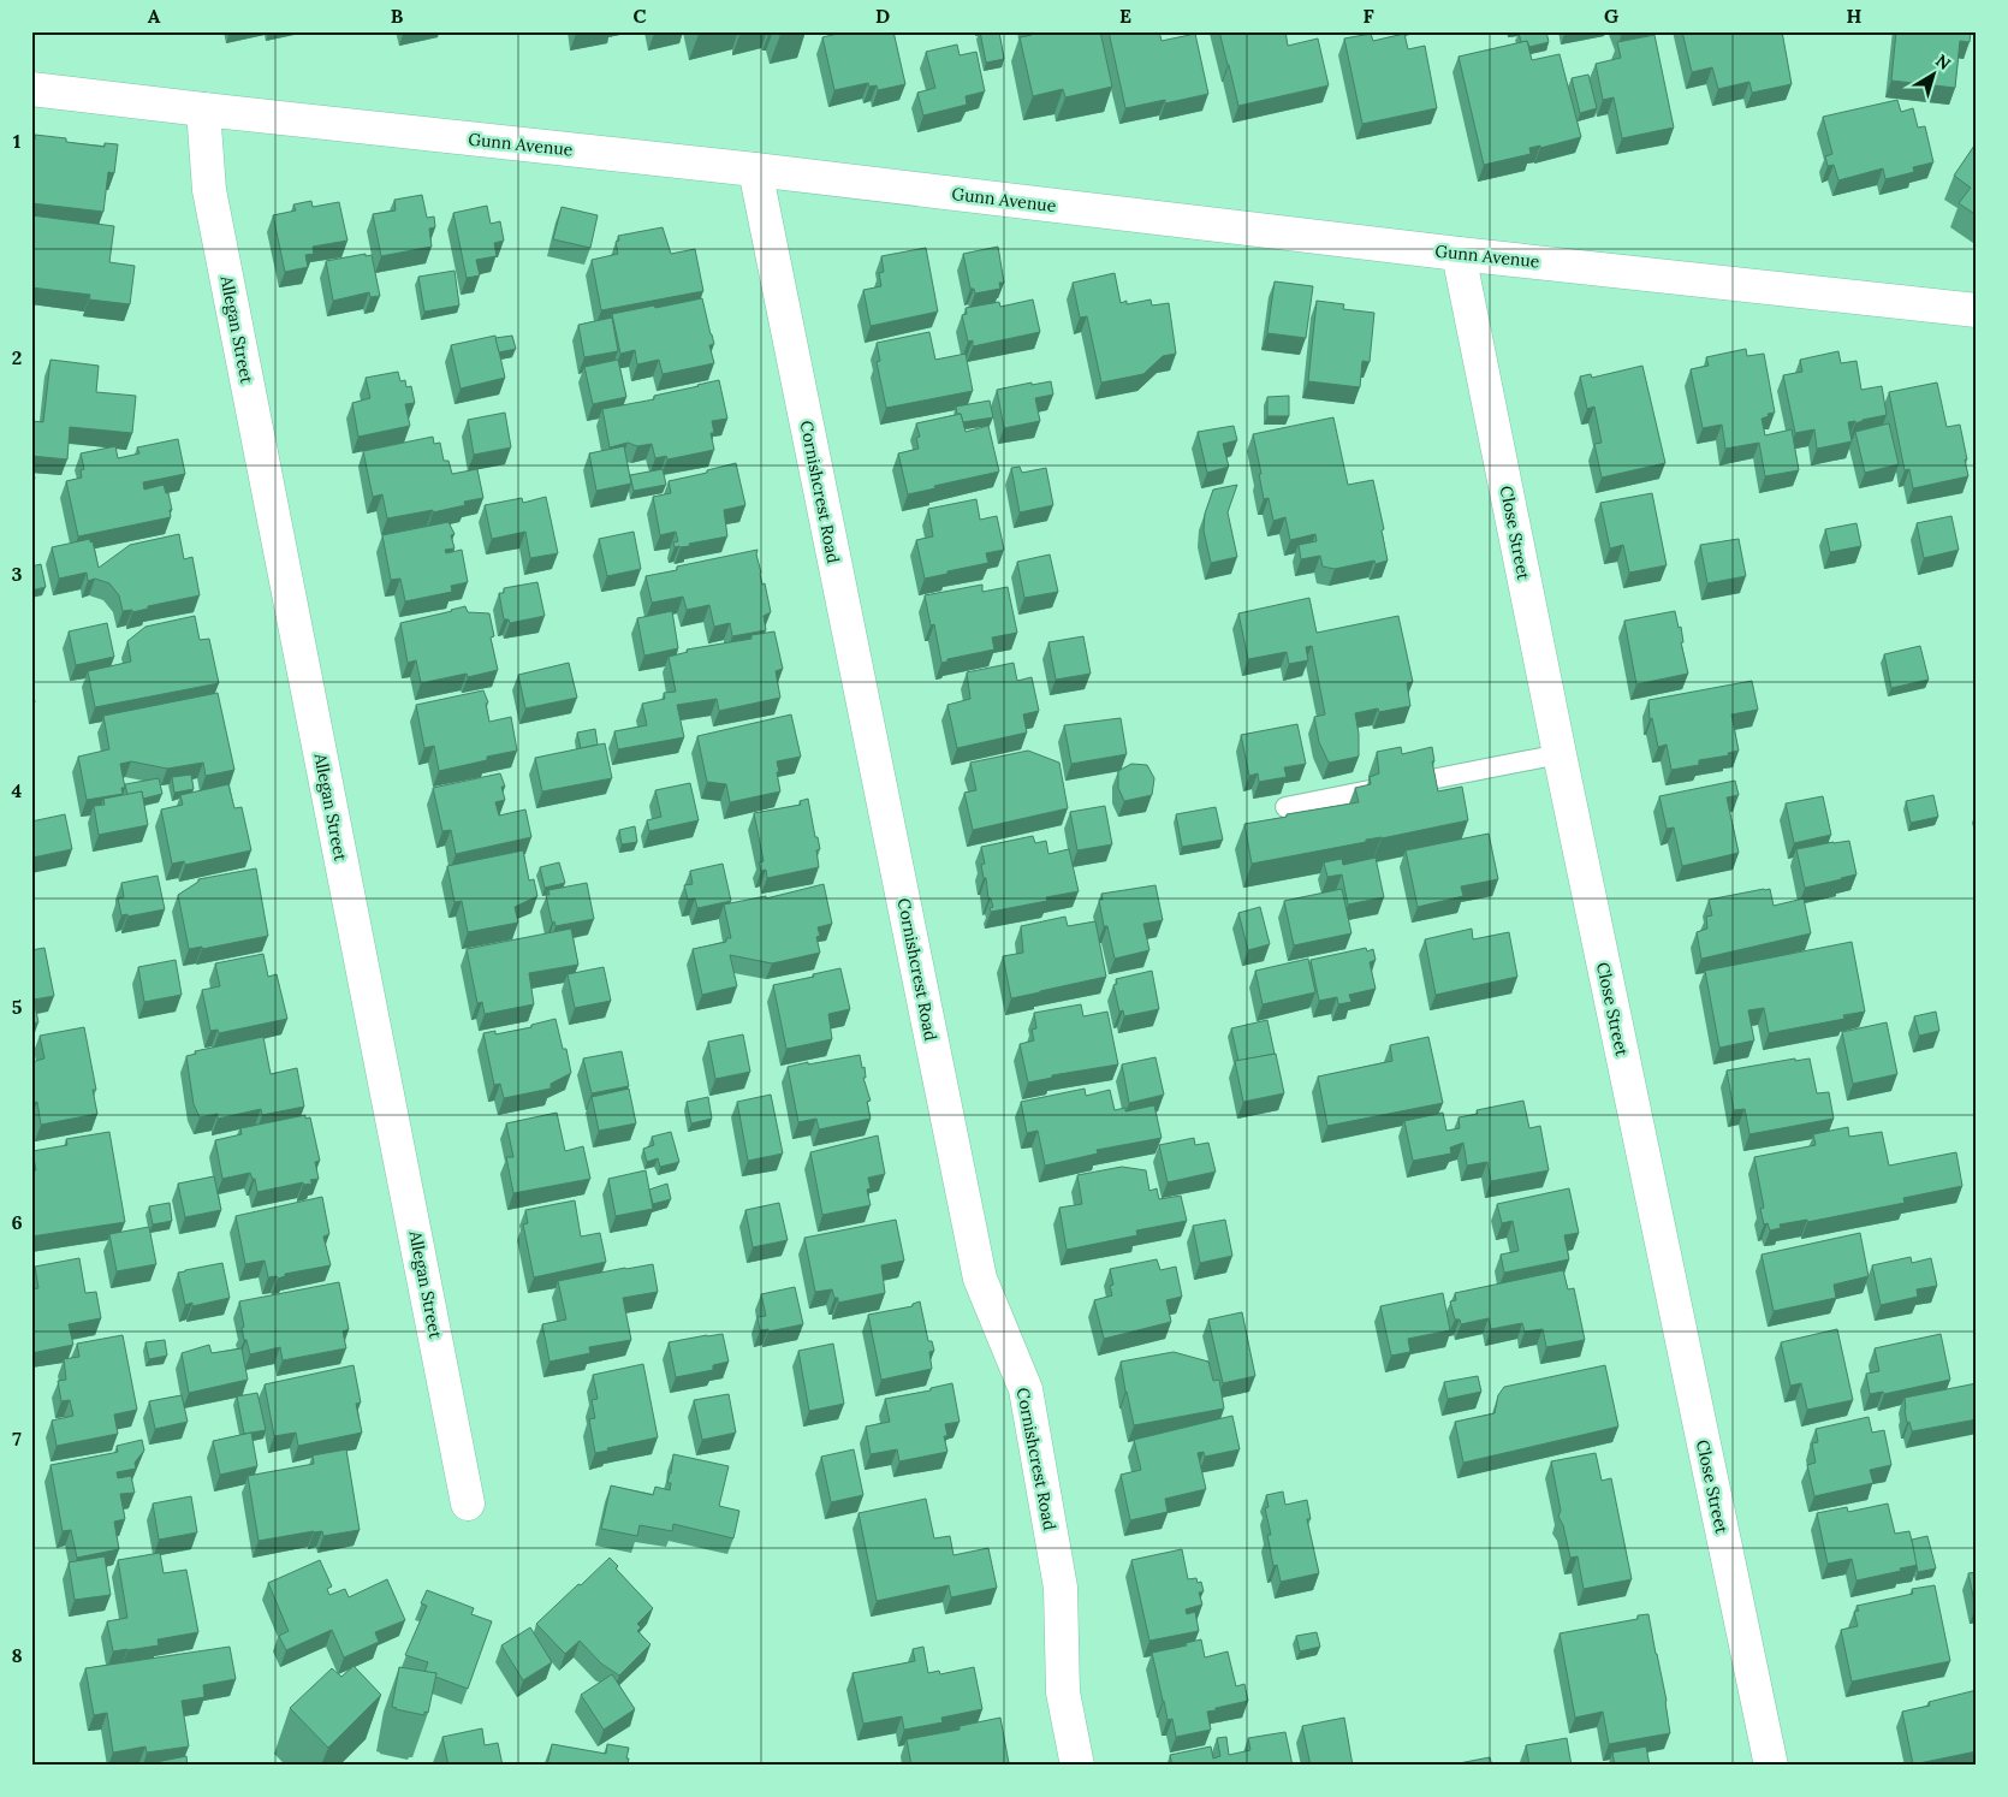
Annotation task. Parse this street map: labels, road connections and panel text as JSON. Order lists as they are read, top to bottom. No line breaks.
{"streets":{"street":["Gunn Avenue","Allegan Street","Cornishcrest Road","Close Street"]},"crossings":[["Gunn Avenue","Allegan Street"],["Gunn Avenue","Cornishcrest Road"],["Gunn Avenue","Close Street"]],"north":"top right","grid":{"columns":["A","B","C","D","E","F","G","H"],"rows":["1","2","3","4","5","6","7","8"]}}
